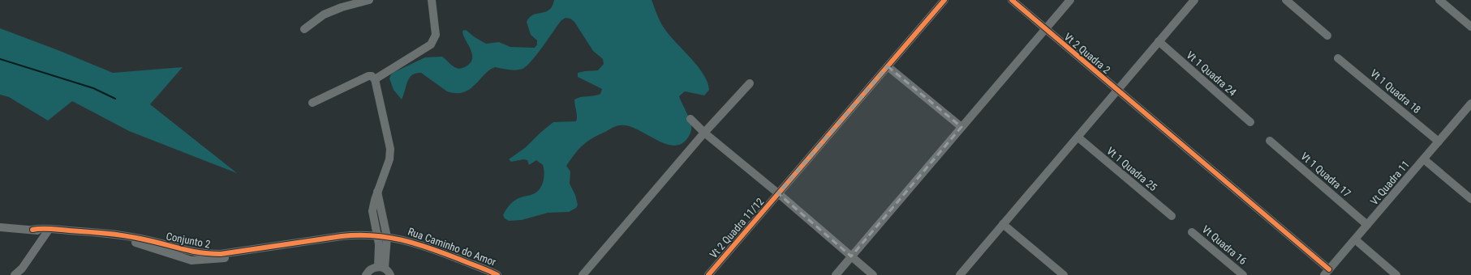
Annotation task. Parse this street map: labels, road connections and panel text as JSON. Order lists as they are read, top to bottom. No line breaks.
{"streets":{"street":["Vt 2 Quadra 2","Vt 1 Quadra 24","Vt 1 Quadra 18","Vt 1 Quadra 25","Vt 1 Quadra 17","Vt Quadra 11","Vt 2 Quadra 11/12","Conjunto 2","Vt Quadra 16","Rua Caminho do Amor"]},"crossings":[["Vt 2 Quadra 2","Vt Quadra 11"],["Vt 1 Quadra 18","Vt Quadra 11"],["Vt 1 Quadra 17","Vt Quadra 11"],["Conjunto 2","Rua Caminho do Amor"]]}
